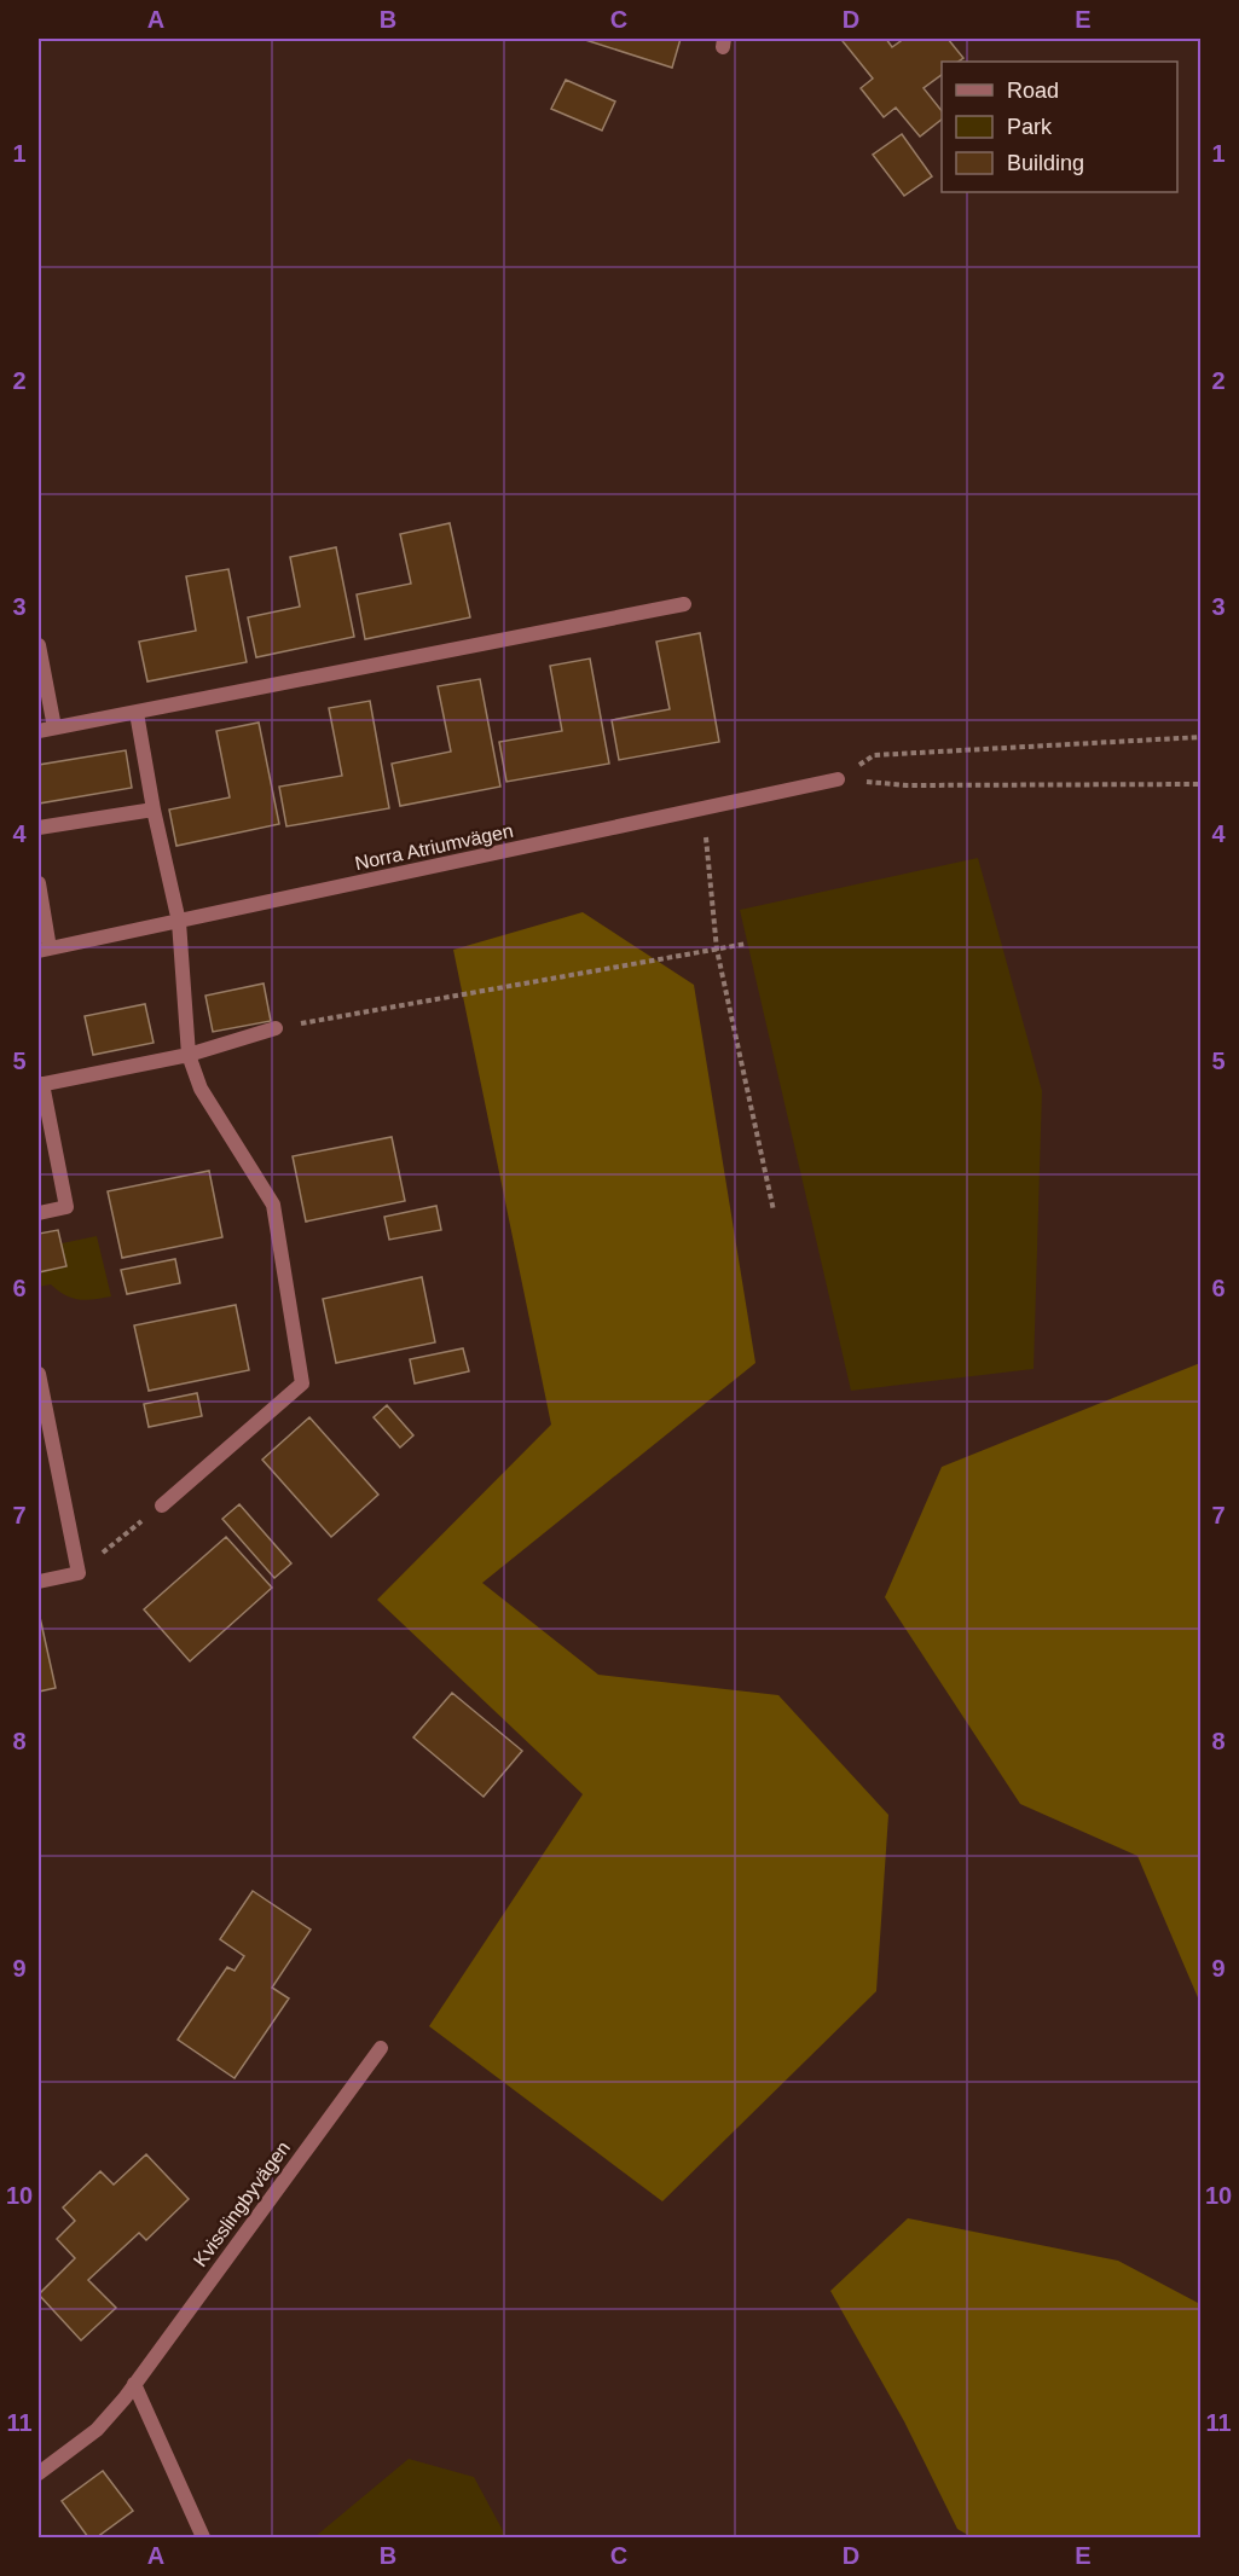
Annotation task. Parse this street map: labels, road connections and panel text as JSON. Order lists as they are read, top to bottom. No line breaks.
{"streets":{"street":["Norra Atriumvägen","Kvisslingbyvägen"]},"legend":["Road","Park","Building"],"grid":{"columns":["A","B","C","D","E"],"rows":["1","2","3","4","5","6","7","8","9","10","11"]}}
